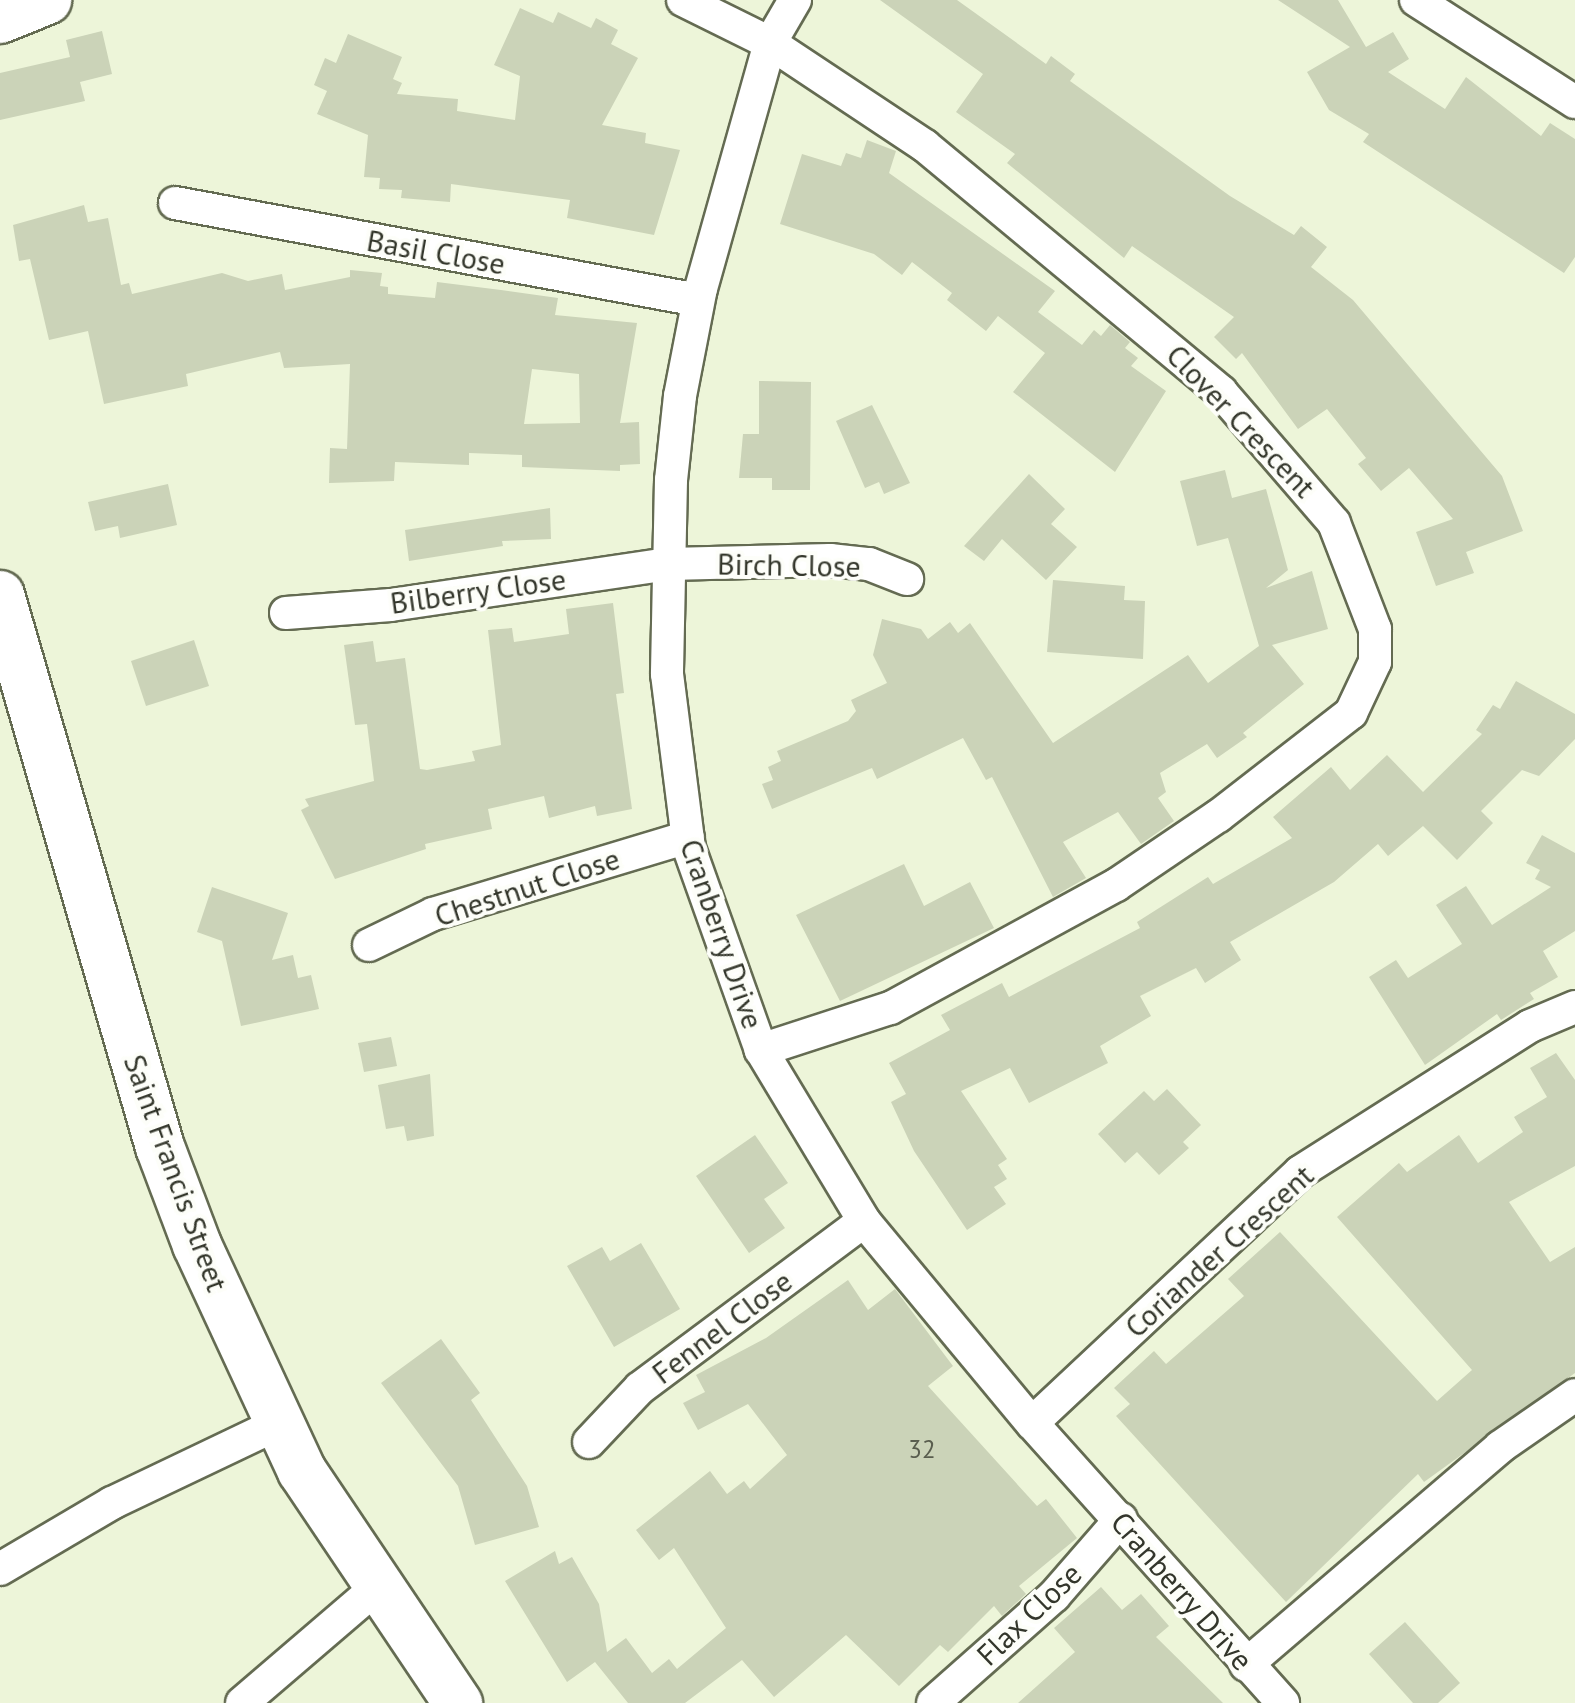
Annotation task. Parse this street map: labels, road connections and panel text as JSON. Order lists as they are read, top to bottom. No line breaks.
{"streets":{"street":["Basil Close","Clover Crescent","Birch Close","Bilberry Close","Chestnut Close","Cranberry Drive","Saint Francis Street","Coriander Crescent","Fennel Close","Flax Close"]},"crossings":[["Basil Close","Cranberry Drive"],["Clover Crescent","Cranberry Drive"],["Birch Close","Bilberry Close"],["Birch Close","Cranberry Drive"],["Bilberry Close","Cranberry Drive"],["Chestnut Close","Cranberry Drive"],["Cranberry Drive","Coriander Crescent"],["Cranberry Drive","Fennel Close"],["Cranberry Drive","Flax Close"]],"house_numbers":["32"]}
